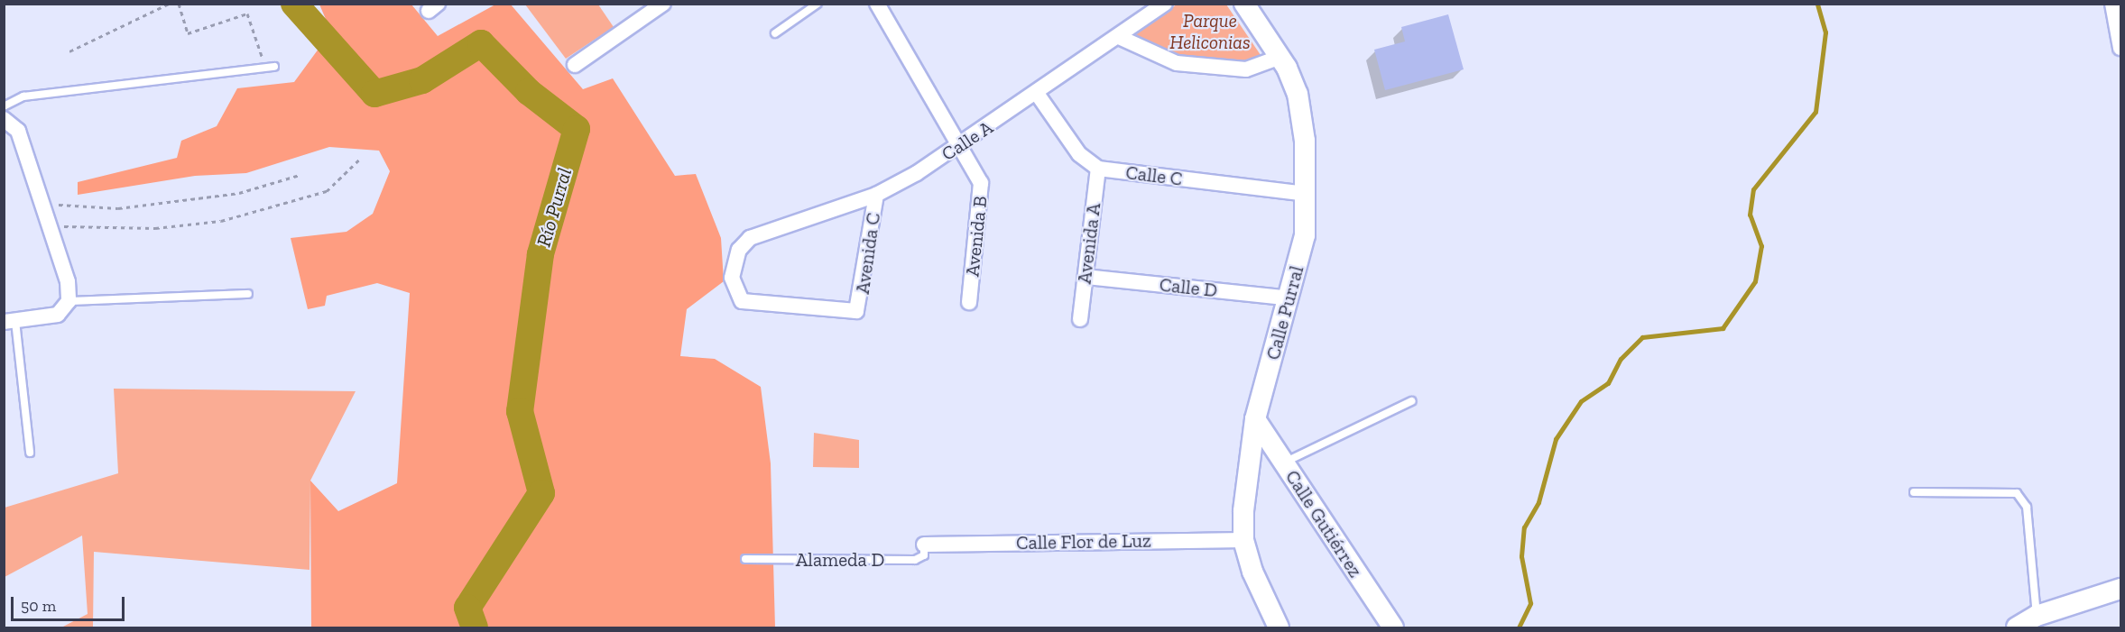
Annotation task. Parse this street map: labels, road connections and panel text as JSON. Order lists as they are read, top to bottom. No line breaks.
{"streets":{"street":["Calle A","Calle C","Avenida B","Avenida A","Avenida C","Calle D","Calle Purral","Calle Gutiérrez","Calle Flor de Luz"],"lane":["Alameda D"]},"crossings":[["Calle A","Calle C"],["Calle A","Avenida B"],["Calle A","Avenida C"],["Calle C","Avenida A"],["Calle C","Calle Purral"],["Avenida A","Calle D"],["Calle D","Calle Purral"],["Calle Purral","Calle Gutiérrez"],["Calle Purral","Calle Flor de Luz"],["Calle Flor de Luz","Alameda D"]],"water":["Río Purral"],"parks":["Parque Heliconias"],"scale_bar":"50 m"}
